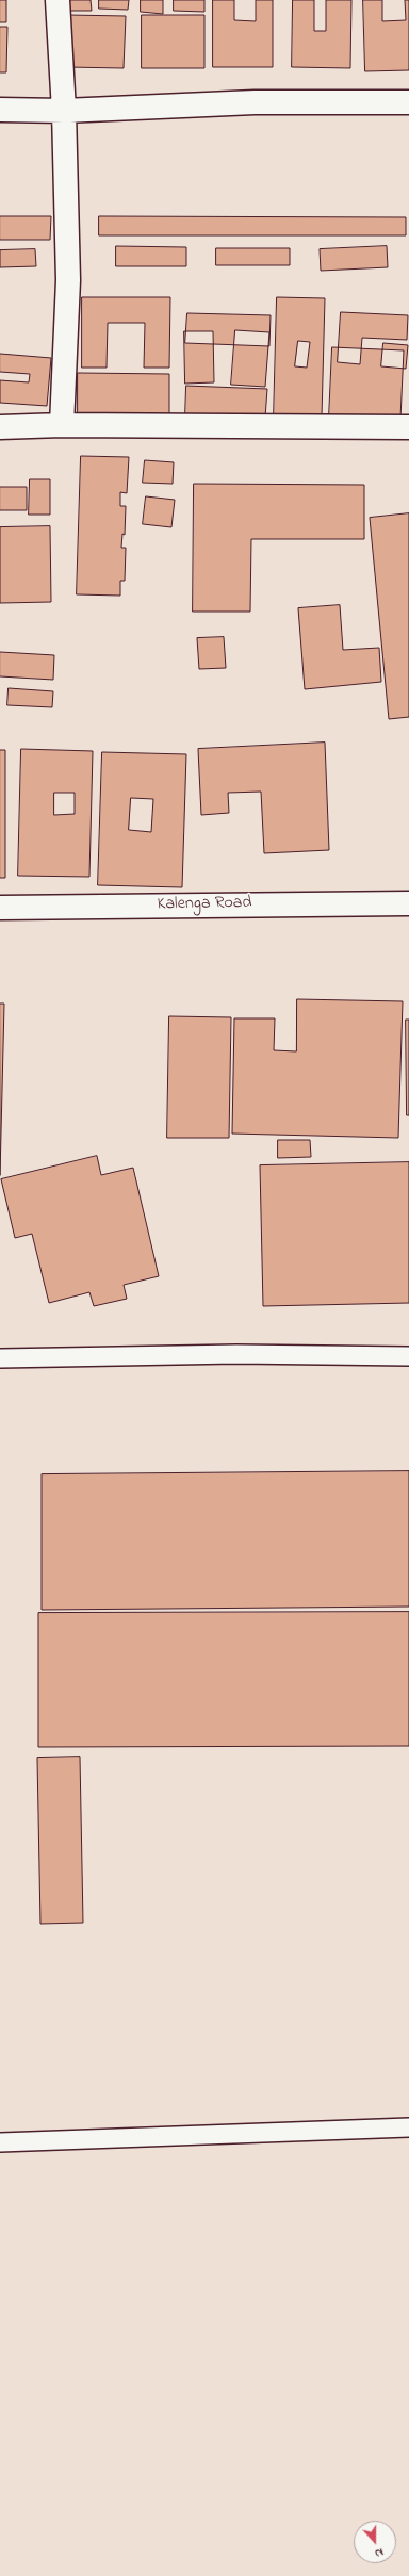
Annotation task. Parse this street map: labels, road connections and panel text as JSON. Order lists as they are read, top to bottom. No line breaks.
{"streets":{"street":["Kalenga Road"]},"north":"bottom"}
